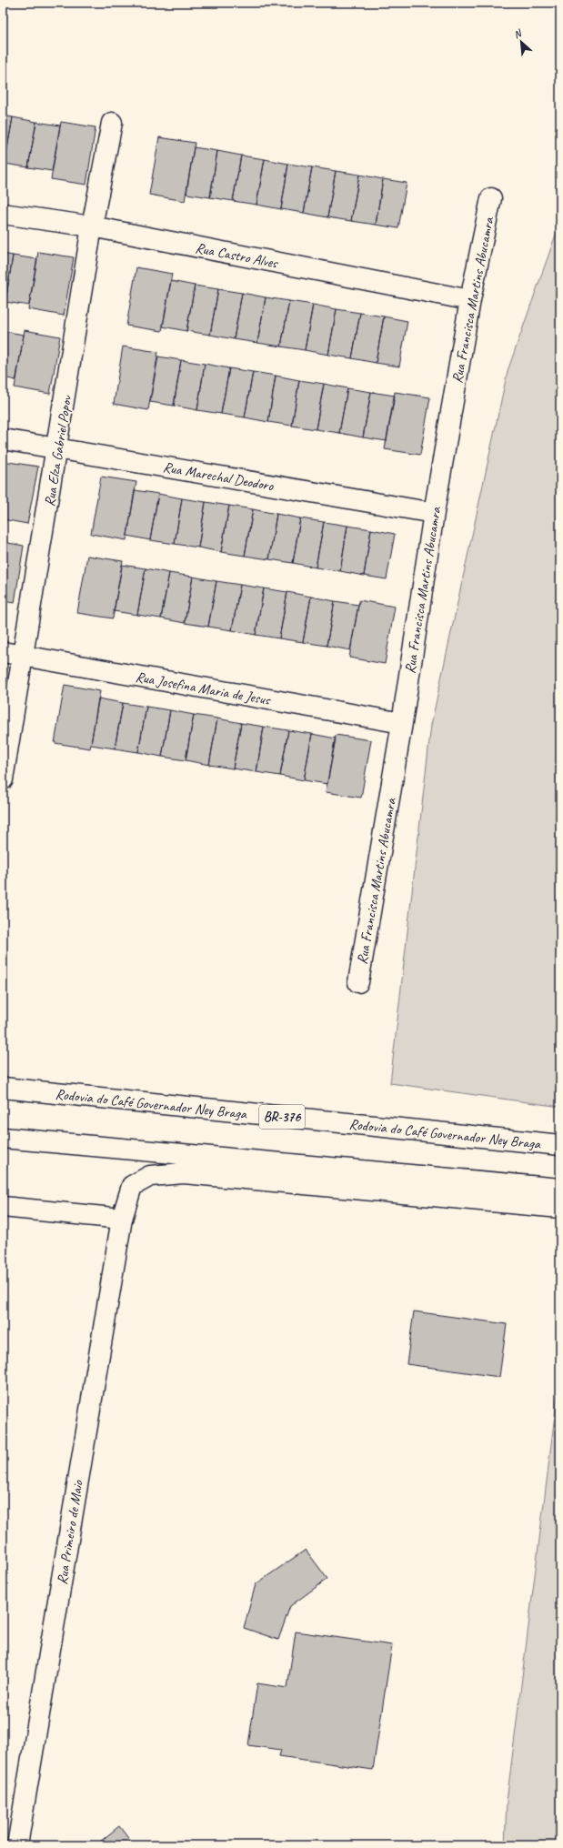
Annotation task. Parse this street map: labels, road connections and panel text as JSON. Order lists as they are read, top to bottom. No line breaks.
{"streets":{"main road":["Rua Castro Alves","Rua Francisca Martins Abucamra","Rua Elza Gabriel Popov","Rua Marechal Deodoro","Rua Josefina Maria de Jesus","Rodovia do Café Governador Ney Braga","BR-376","Rua Primeiro de Maio"]},"crossings":[["Rua Castro Alves","Rua Francisca Martins Abucamra"],["Rua Castro Alves","Rua Elza Gabriel Popov"],["Rua Francisca Martins Abucamra","Rua Marechal Deodoro"],["Rua Francisca Martins Abucamra","Rua Josefina Maria de Jesus"],["Rua Elza Gabriel Popov","Rua Marechal Deodoro"],["Rua Elza Gabriel Popov","Rua Josefina Maria de Jesus"]],"north":"top left"}
